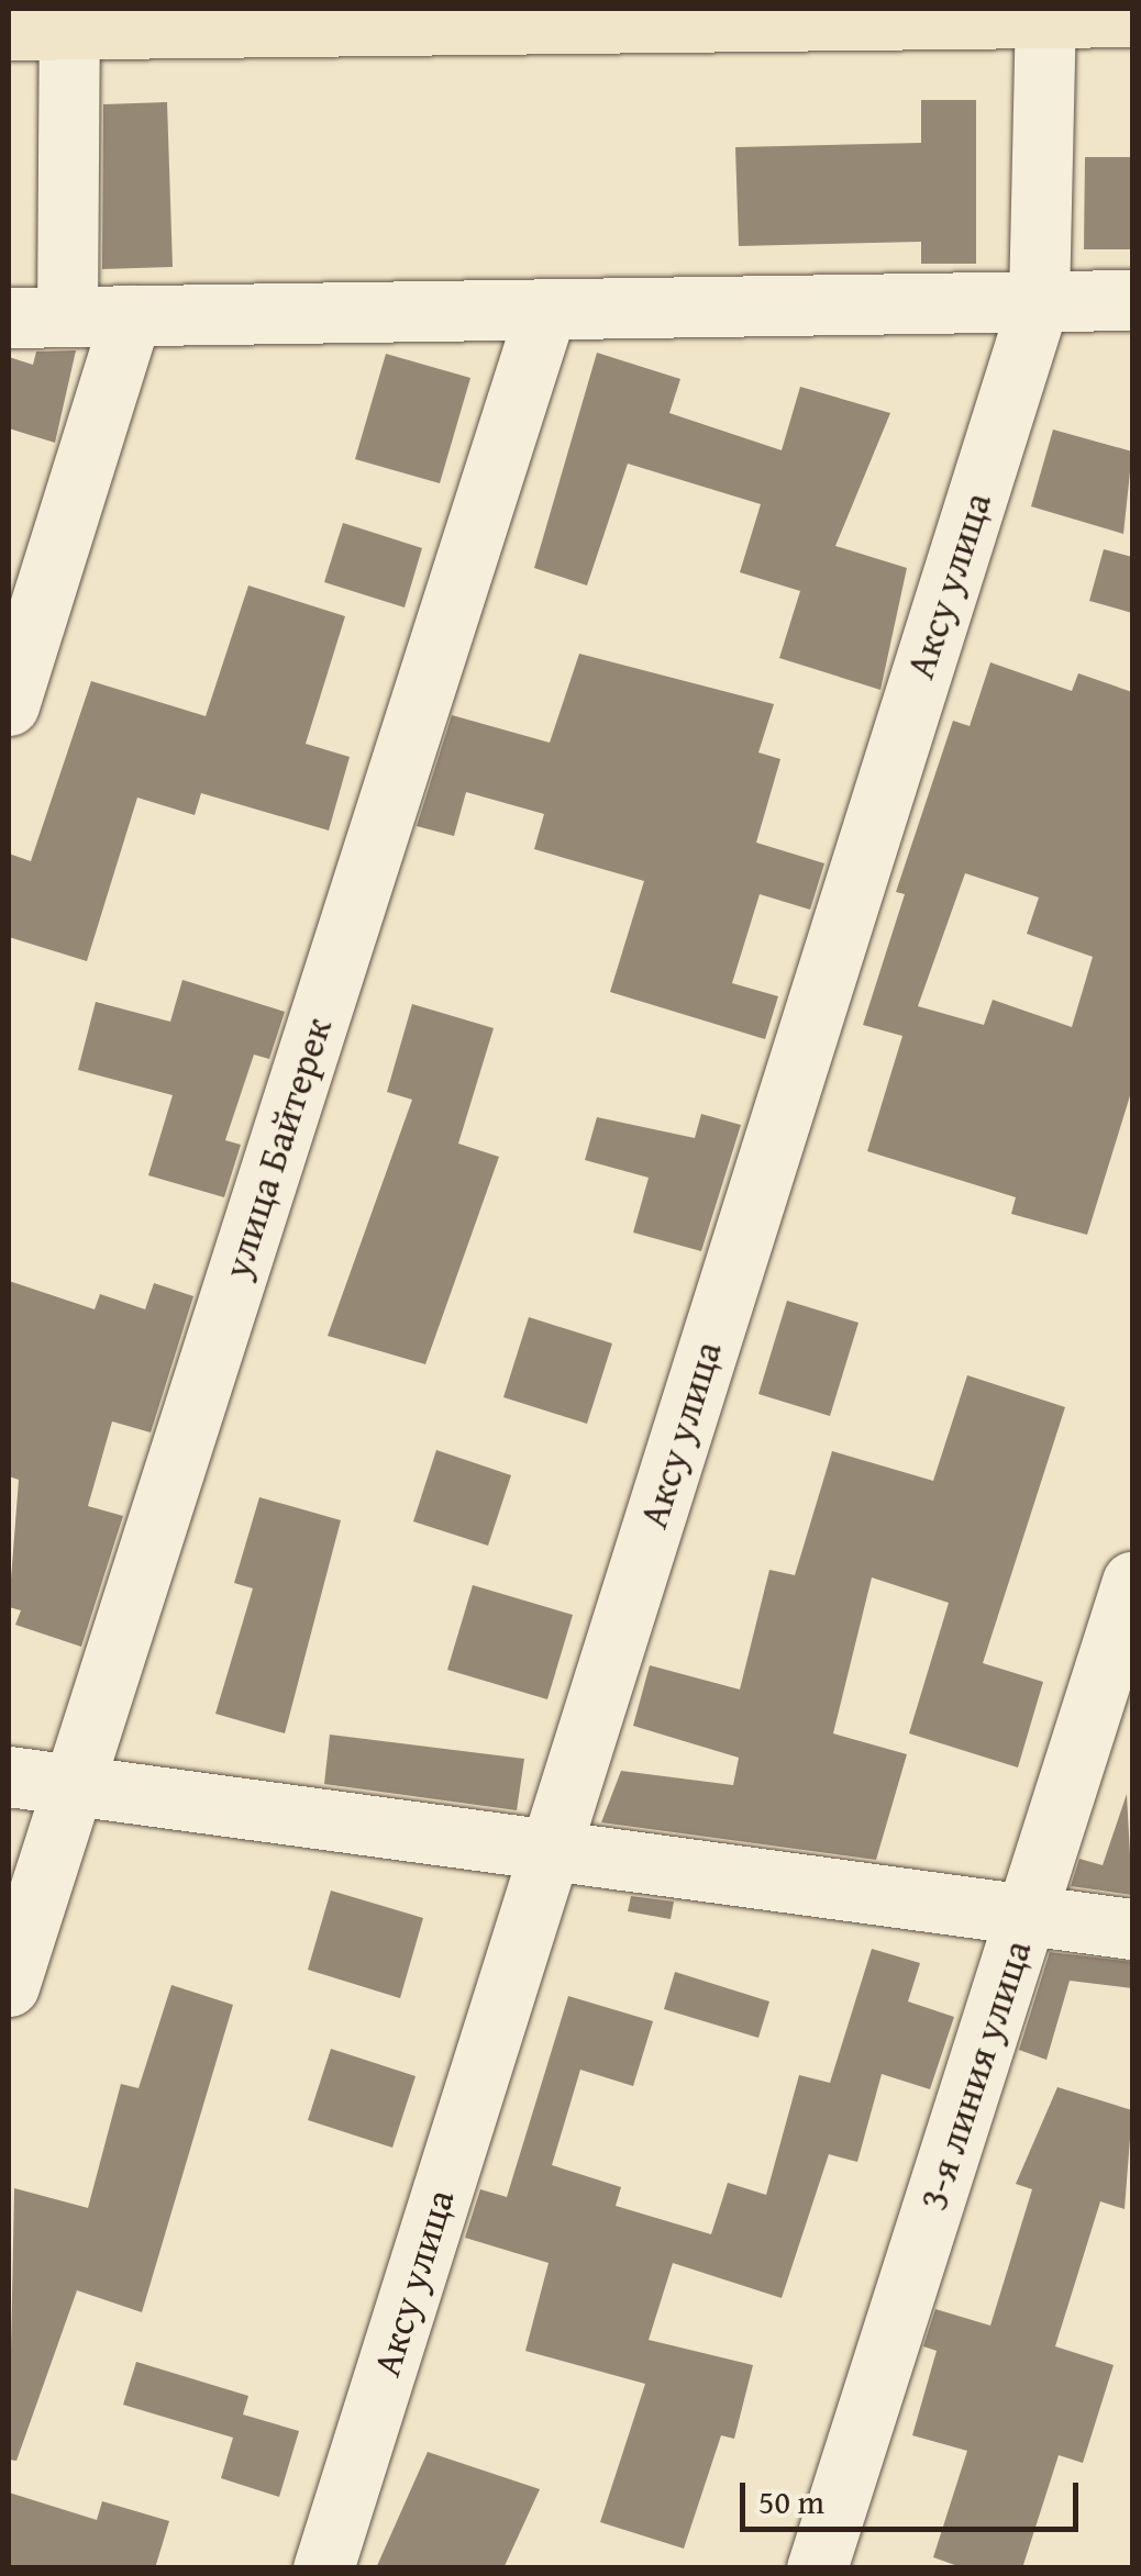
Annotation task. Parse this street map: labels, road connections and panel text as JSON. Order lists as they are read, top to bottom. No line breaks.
{"streets":{"street":["Аксу улица","улица Байтерек","3-я линия улица"]},"scale_bar":"50 m"}
